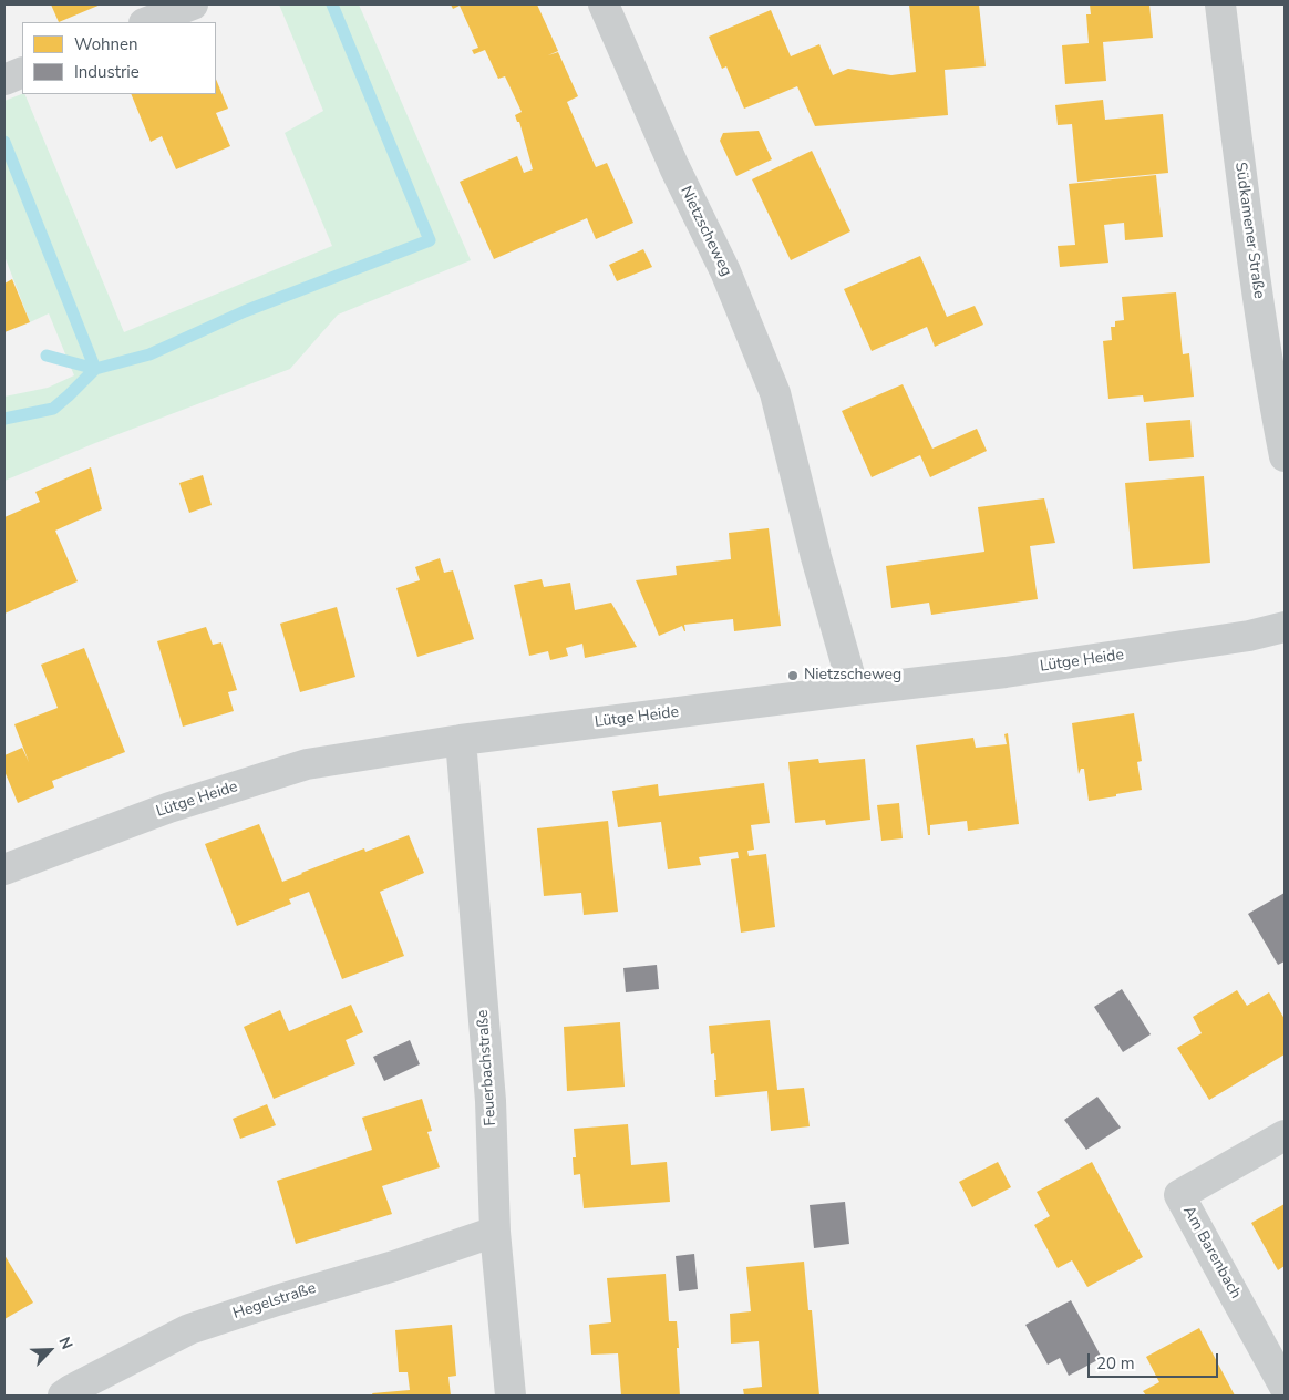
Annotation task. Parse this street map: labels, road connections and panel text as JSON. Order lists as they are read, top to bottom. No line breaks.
{"streets":{"street":["Südkamener Straße","Nietzscheweg","Lütge Heide","Feuerbachstraße","Am Barenbach","Hegelstraße"]},"crossings":[["Nietzscheweg","Lütge Heide"],["Lütge Heide","Feuerbachstraße"],["Feuerbachstraße","Hegelstraße"]],"places":["Nietzscheweg"],"legend":["Wohnen","Industrie"],"scale_bar":"20 m","north":"top right"}
